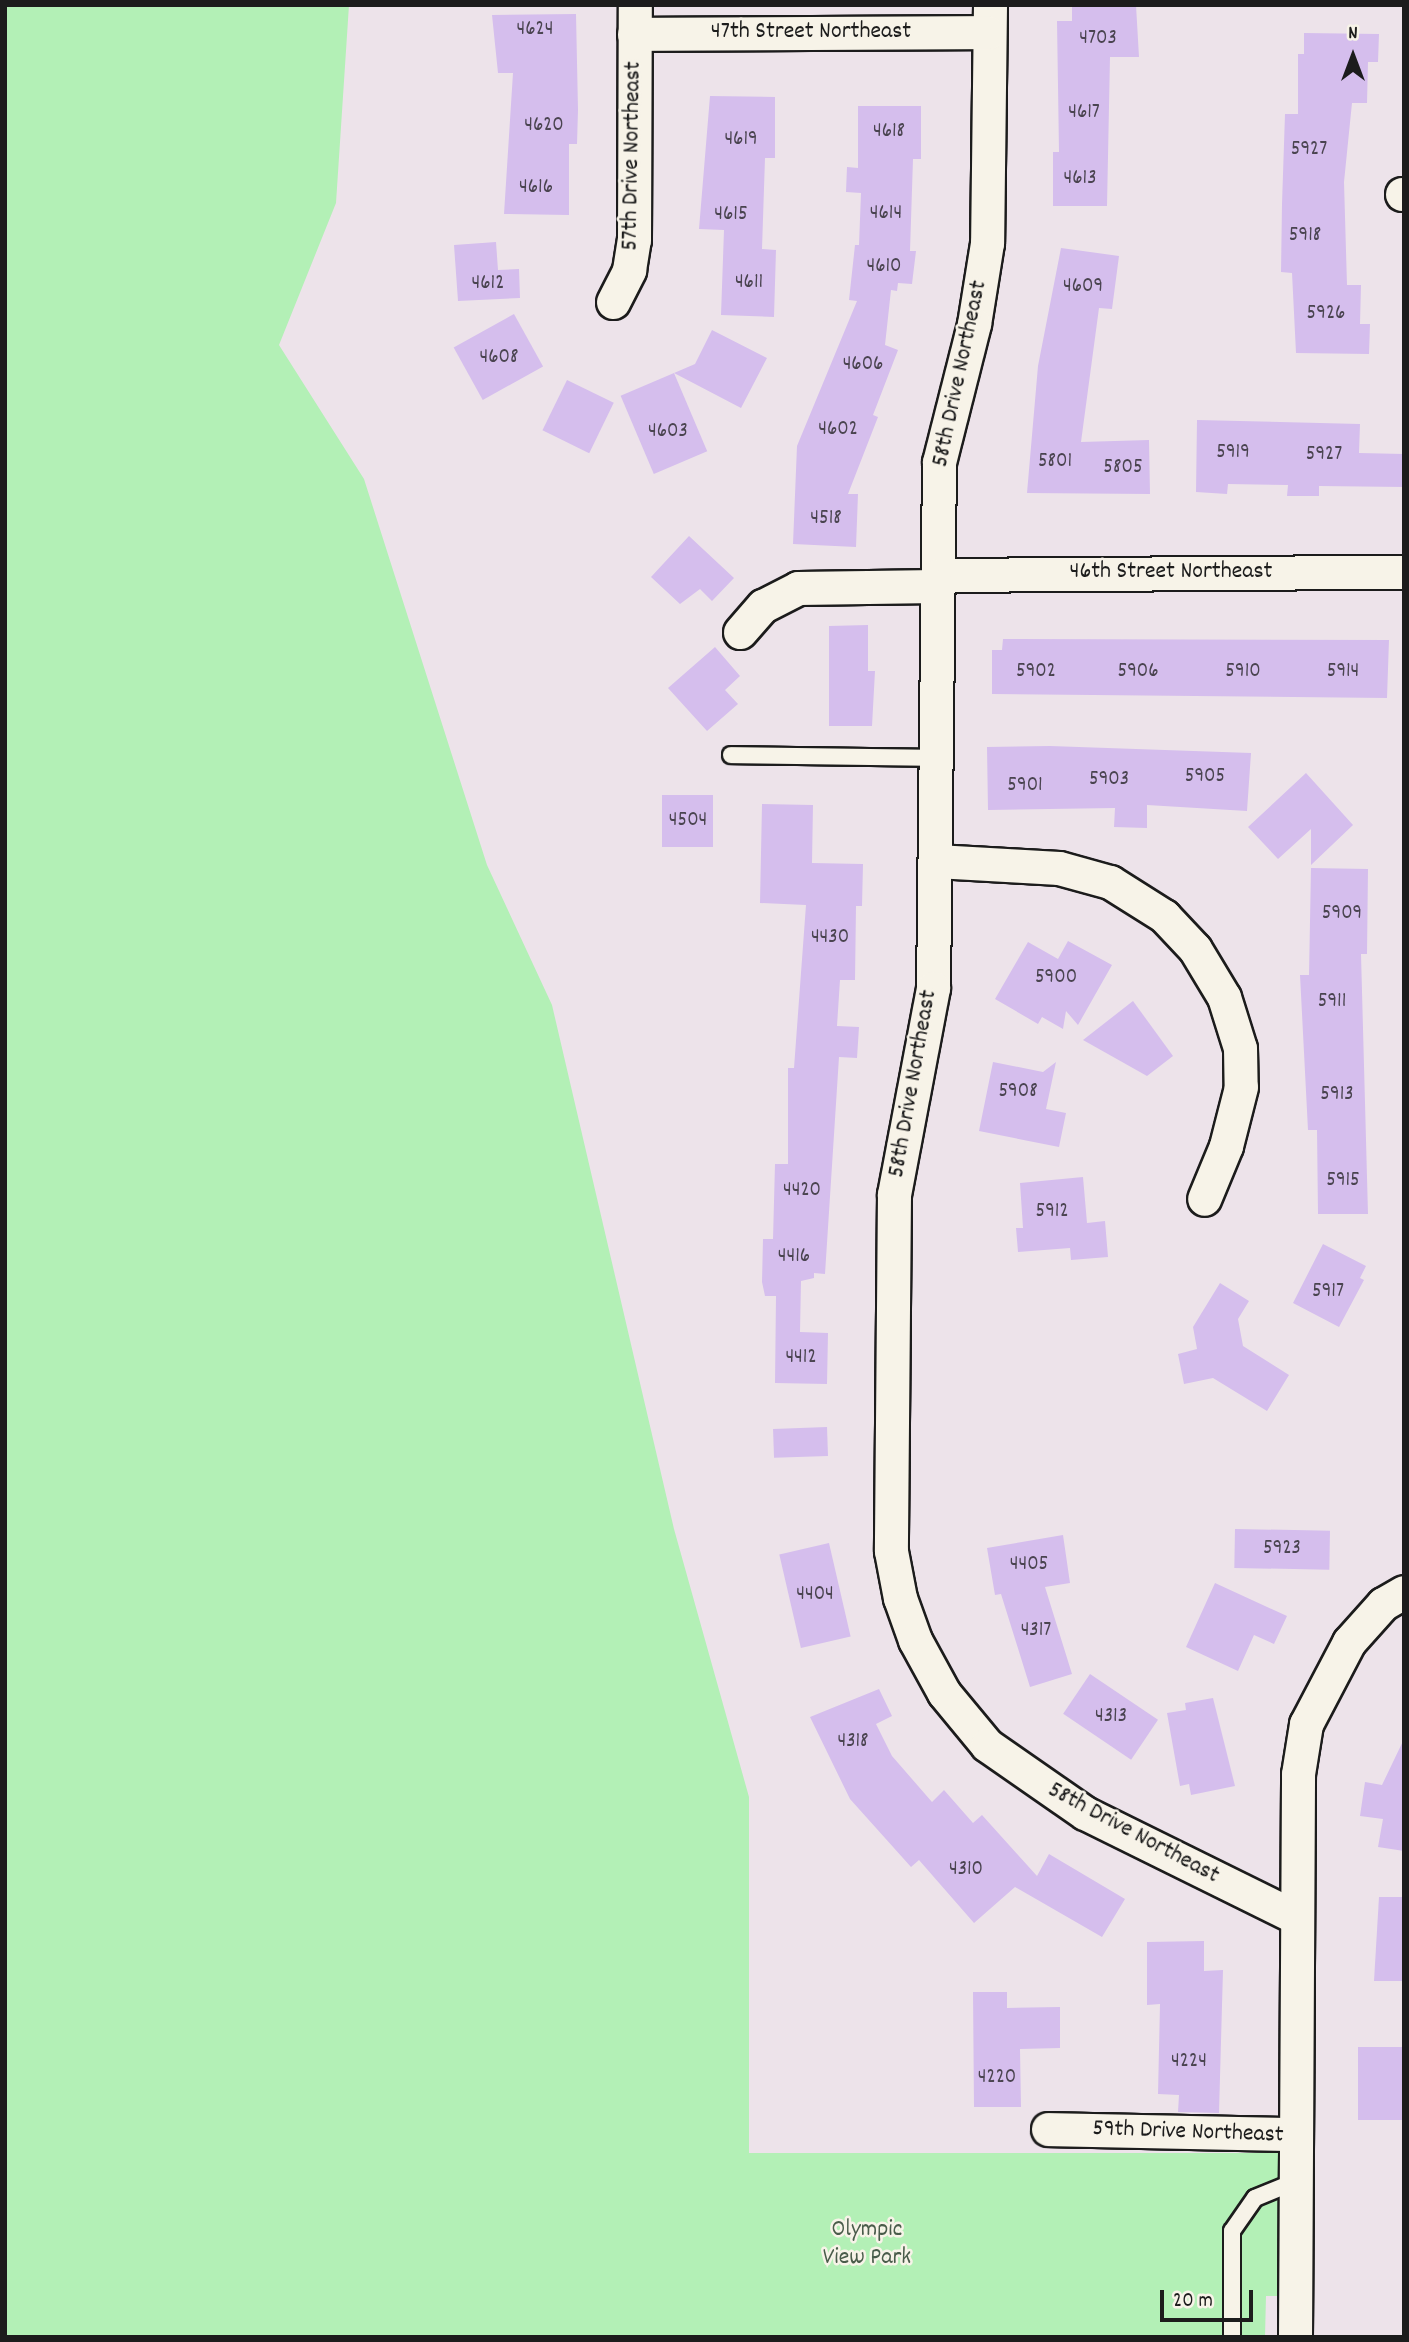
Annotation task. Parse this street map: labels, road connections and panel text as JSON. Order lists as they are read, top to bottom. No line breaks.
{"streets":{"street":["47th Street Northeast","57th Drive Northeast","58th Drive Northeast","46th Street Northeast","59th Drive Northeast"]},"crossings":[["47th Street Northeast","57th Drive Northeast"],["47th Street Northeast","58th Drive Northeast"],["58th Drive Northeast","46th Street Northeast"]],"parks":["Olympic View Park"],"house_numbers":["4624","4703","4617","4620","4618","4619","5927","4613","4616","4614","4615","5918","4610","4611","4612","4609","5926","4608","4606","4602","4603","5919","5927","5801","5805","4518","5902","5906","5910","5914","5905","5903","5901","4504","5909","4430","5900","5911","5908","5913","5915","4420","5912","4416","5917","4412","5923","4405","4404","4317","4313","4318","4310","4224","4220"],"scale_bar":"20 m","north":"top"}
